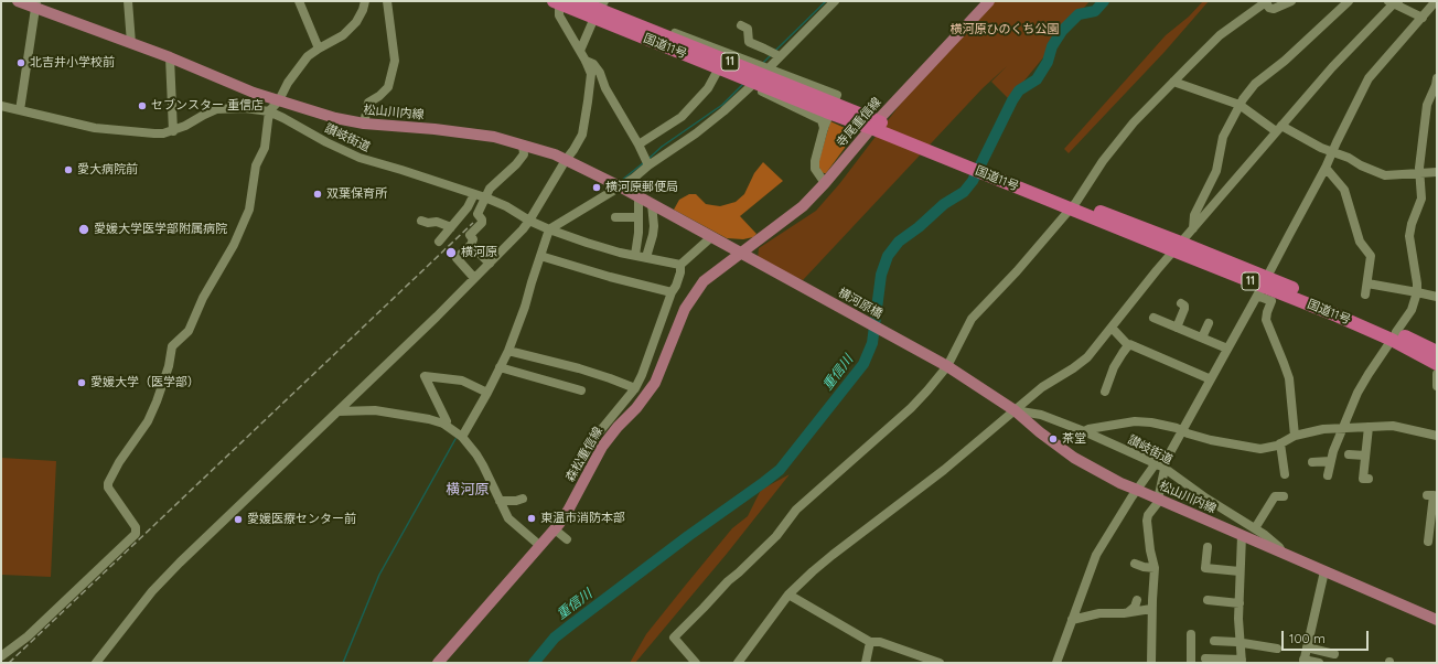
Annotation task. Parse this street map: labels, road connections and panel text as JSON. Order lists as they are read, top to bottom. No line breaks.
{"streets":{"highway":["国道11号","11"],"main road":["松山川内線","寺尾重信線","横河原橋","森松重信線"],"street":["讃岐街道"]},"crossings":[["国道11号","寺尾重信線"],["松山川内線","寺尾重信線"],["松山川内線","讃岐街道"],["松山川内線","横河原橋"],["松山川内線","森松重信線"],["寺尾重信線","森松重信線"]],"districts":["横河原"],"water":["重信川"],"parks":["横河原ひのくち公園"],"places":["北吉井小学校前","セブンスター 重信店","愛大病院前","横河原郵便局","双葉保育所","愛媛大学医学部附属病院","横河原","愛媛大学（医学部）","茶堂","東温市消防本部","愛媛医療センター前"],"scale_bar":"100 m"}
